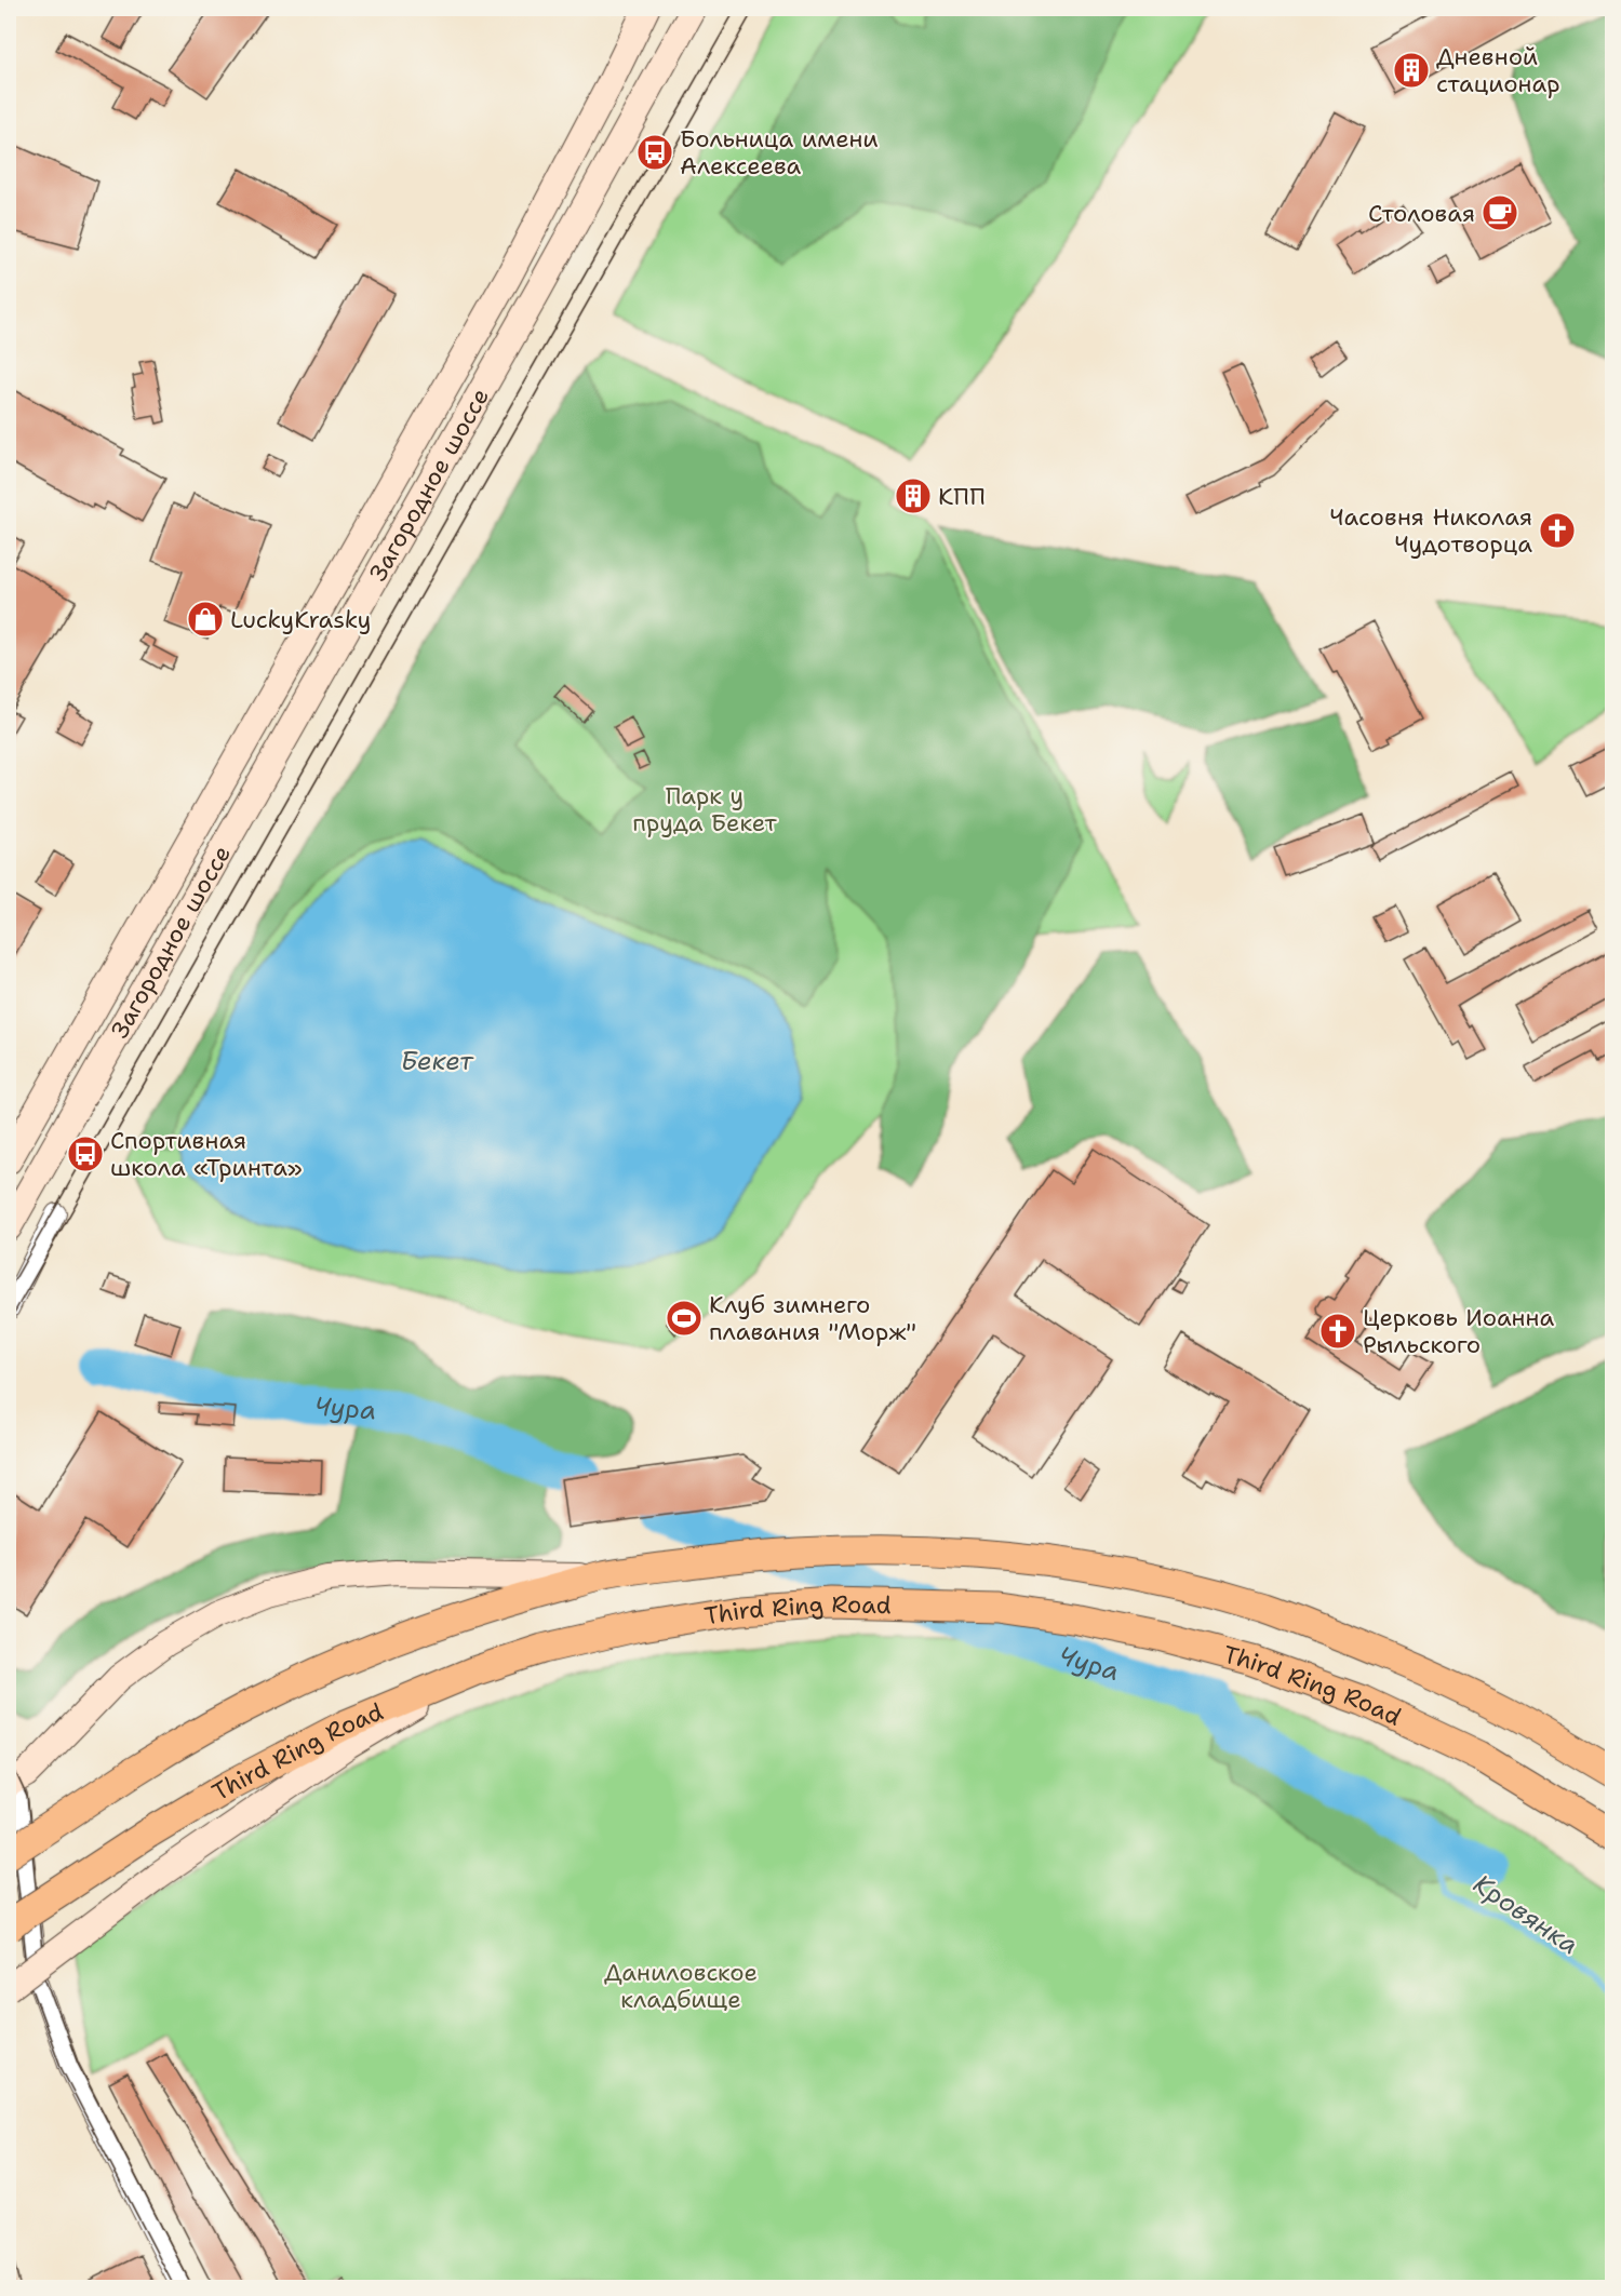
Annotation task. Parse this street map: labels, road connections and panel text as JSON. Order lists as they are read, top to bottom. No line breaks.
{"streets":{"main road":["Загородное шоссе","Third Ring Road"]},"water":["Бекет","Чура","Кровянка"],"parks":["Парк у пруда Бекет","Даниловское кладбище"],"places":{"building":["Дневной стационар","КПП"],"bus stop":["Больница имени Алексеева","Спортивная школа «Тринта»"],"cafe":["Столовая"],"church":["Часовня Николая Чудотворца","Церковь Иоанна Рыльского"],"shop":["LuckyKrasky"],"sports":["Клуб зимнего плавания \"Морж\""]}}
